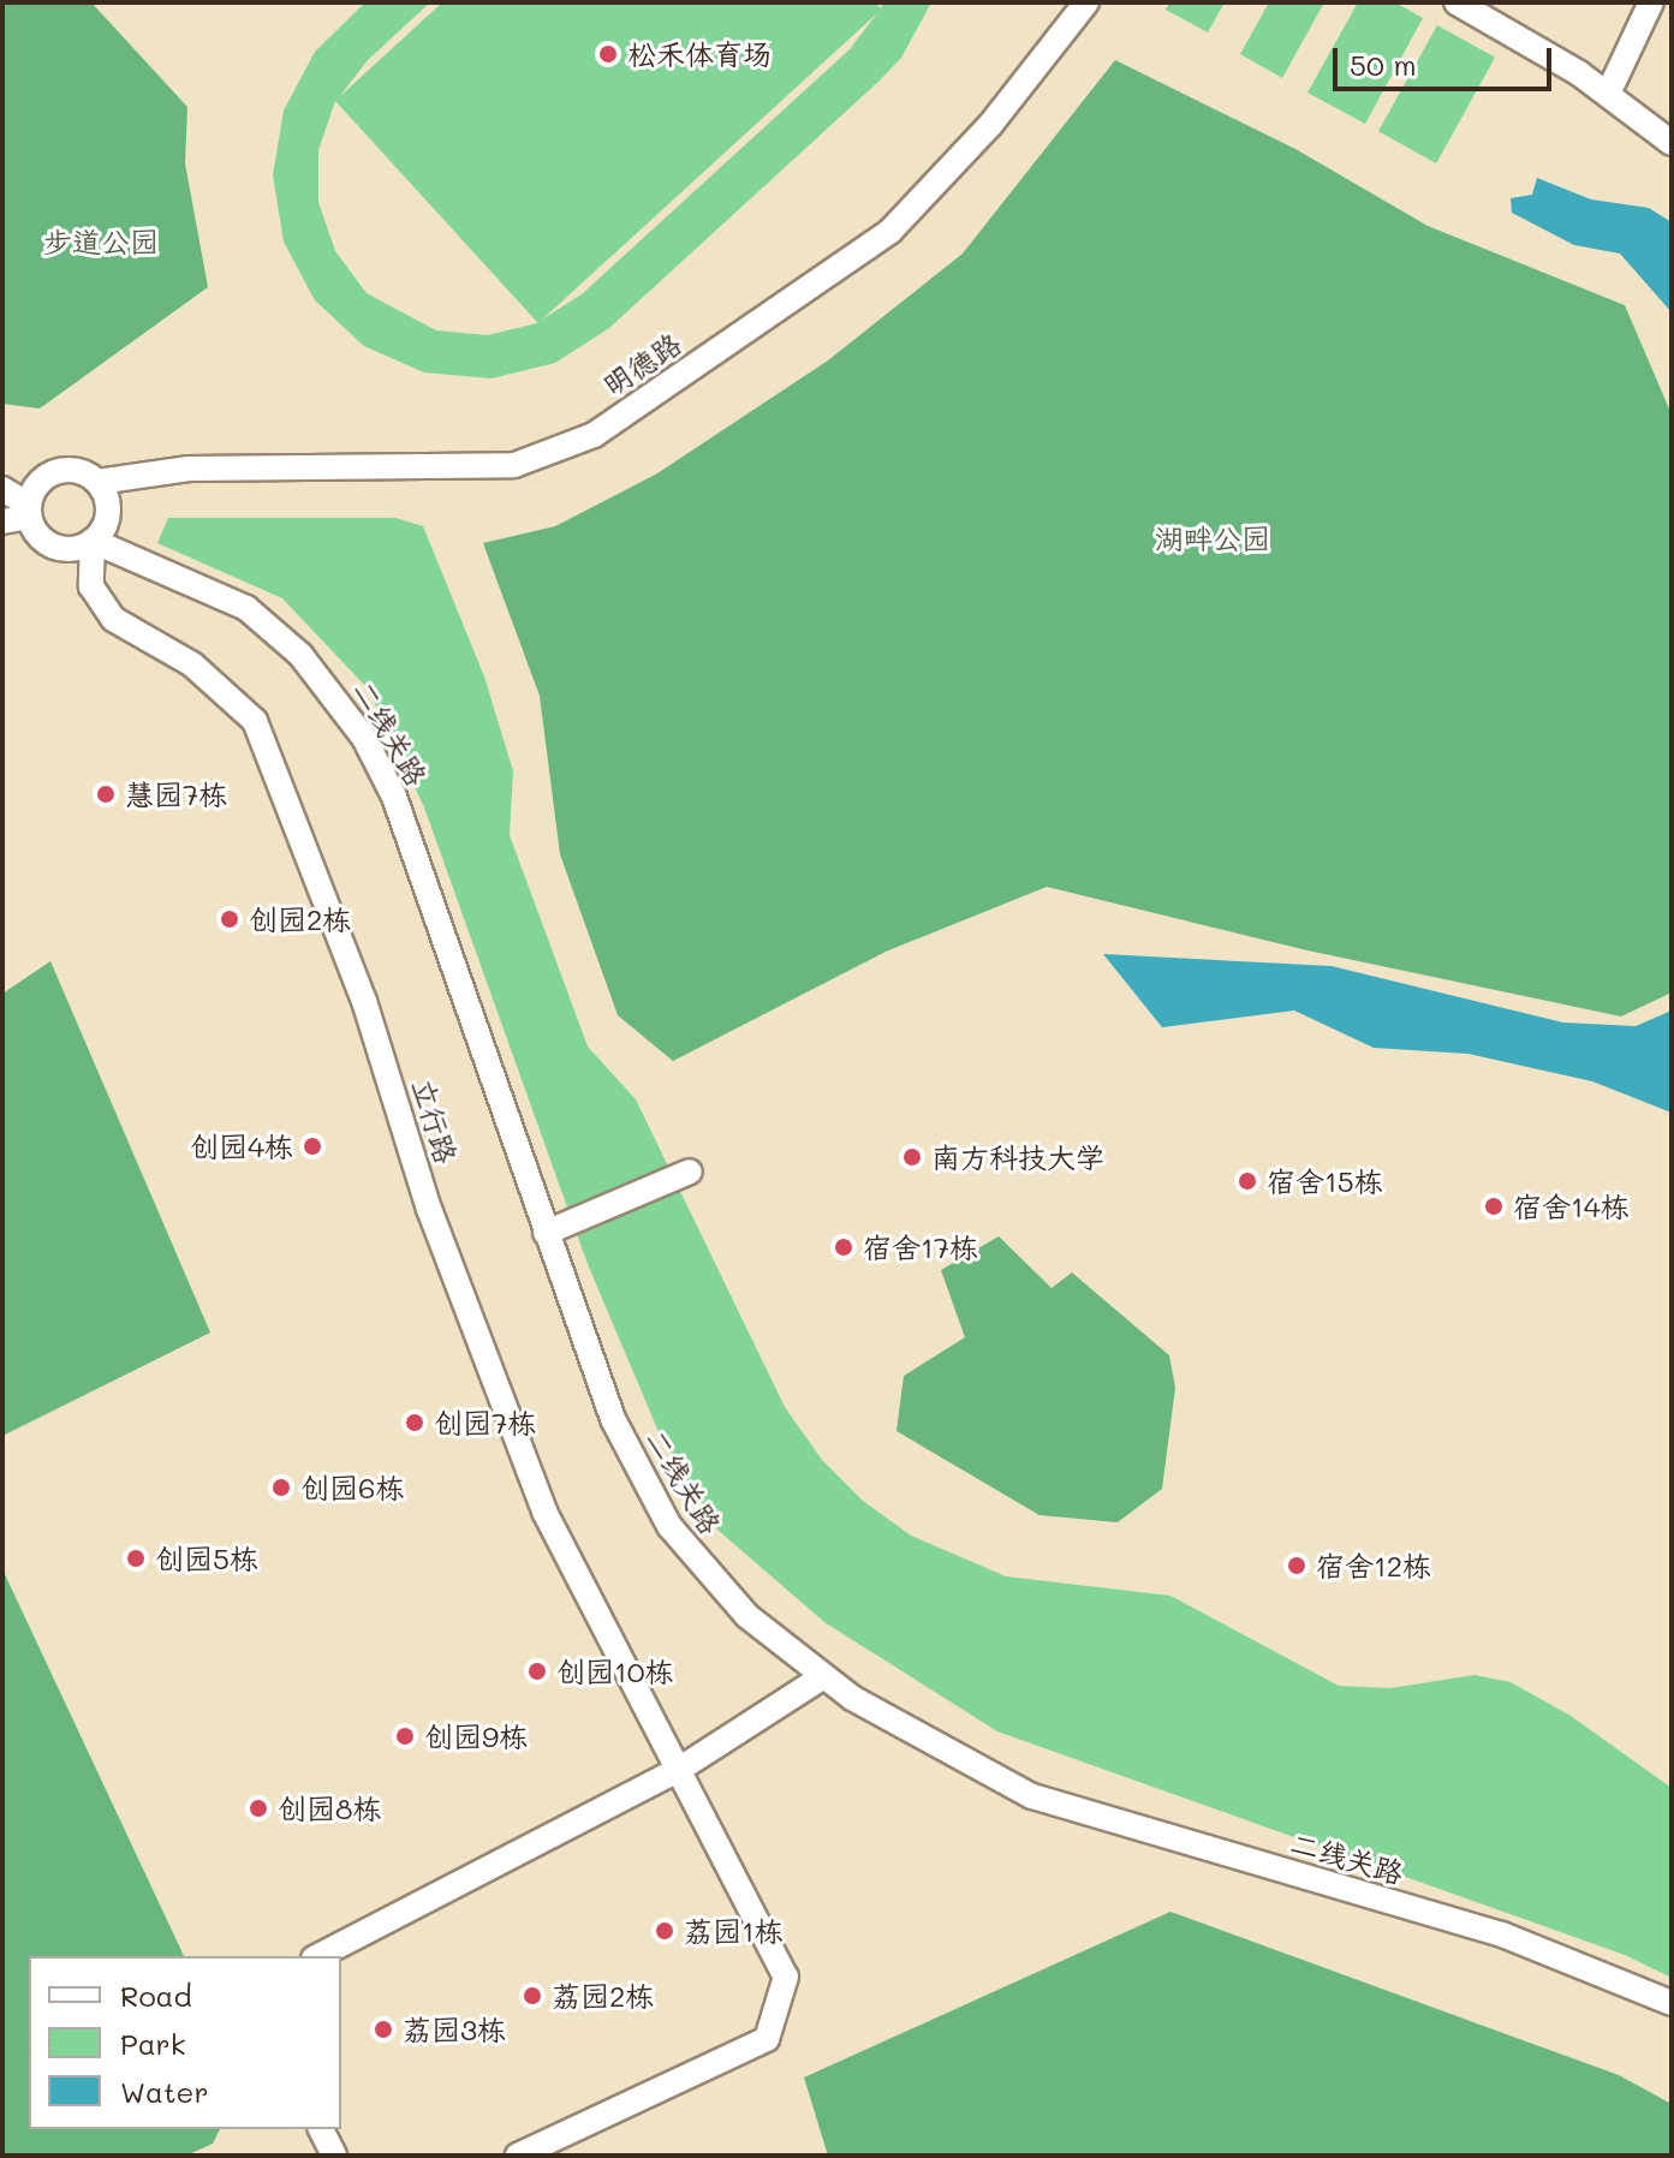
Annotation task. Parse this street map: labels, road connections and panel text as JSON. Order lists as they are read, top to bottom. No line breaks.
{"streets":{"street":["明德路","二线关路","立行路"]},"crossings":[["明德路","二线关路"],["明德路","立行路"],["二线关路","立行路"]],"parks":["步道公园","湖畔公园"],"places":["松禾体育场","慧园7栋","创园2栋","创园4栋","南方科技大学","宿舍15栋","宿舍14栋","宿舍17栋","创园7栋","创园6栋","创园5栋","宿舍12栋","创园10栋","创园9栋","创园8栋","荔园1栋","荔园2栋","荔园3栋"],"legend":["Road","Park","Water"],"scale_bar":"50 m"}
